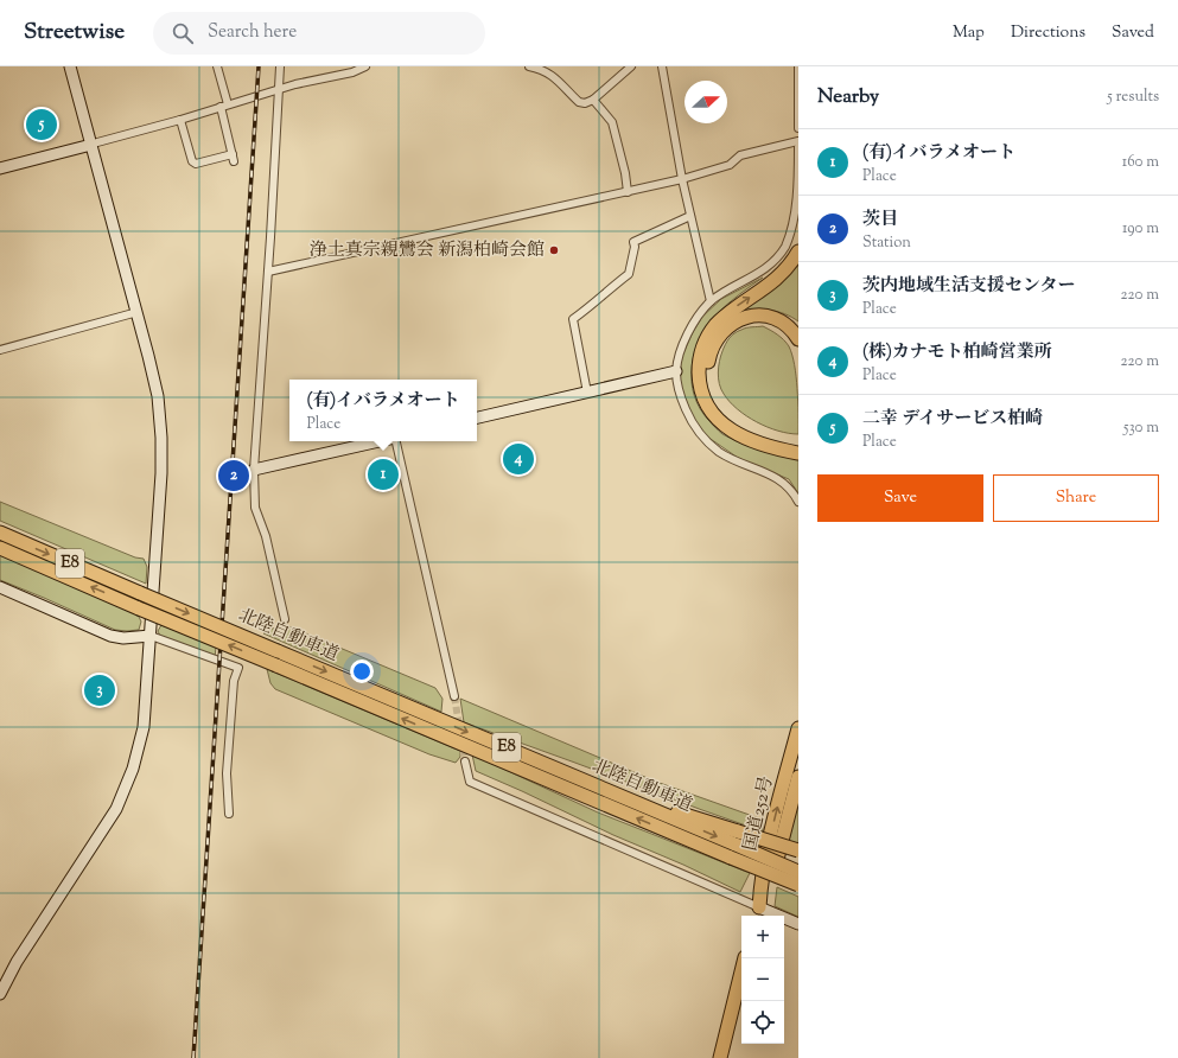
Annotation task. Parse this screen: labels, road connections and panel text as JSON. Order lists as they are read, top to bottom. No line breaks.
{"streets":{"highway":["E8","北陸自動車道","国道252号"]},"places":["浄土真宗親鸞会 新潟柏崎会館"],"north":"right","page":{"header":"Streetwise","search":"Search here","nav":["Map","Directions","Saved"],"heading":["Nearby","5 results"],"pins":["5","4","1","2","3"],"list":[{"mark":"1","name":"(有)イバラメオート","note":"Place","value":"160 m"},{"mark":"2","name":"茨目","note":"Station","value":"190 m"},{"mark":"3","name":"茨内地域生活支援センター","note":"Place","value":"220 m"},{"mark":"4","name":"(株)カナモト柏崎営業所","note":"Place","value":"220 m"},{"mark":"5","name":"二幸 デイサービス柏崎","note":"Place","value":"530 m"}],"popup":["(有)イバラメオート","Place"],"buttons":["Save","Share"],"map_buttons":["+","−"]}}
